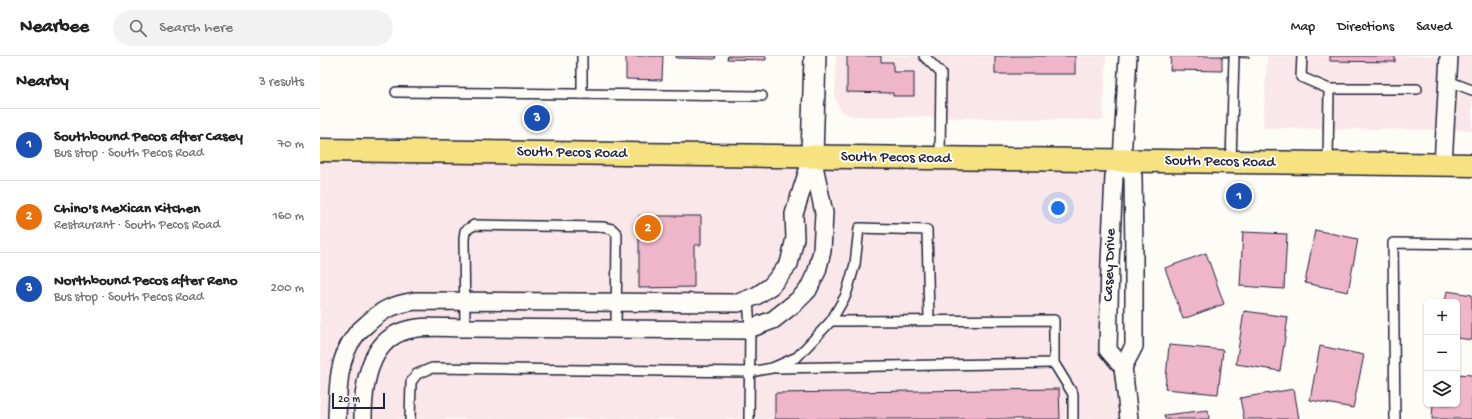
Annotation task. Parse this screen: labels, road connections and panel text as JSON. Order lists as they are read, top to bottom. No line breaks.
{"streets":{"main road":["South Pecos Road"],"street":["Casey Drive"]},"crossings":[["South Pecos Road","Casey Drive"]],"scale_bar":"20 m","page":{"header":"Nearbee","search":"Search here","nav":["Map","Directions","Saved"],"heading":["Nearby","3 results"],"pins":["3","1","2"],"list":[{"mark":"1","name":"Southbound Pecos after Casey","note":"Bus stop · South Pecos Road","value":"70 m"},{"mark":"2","name":"Chino's Mexican Kitchen","note":"Restaurant · South Pecos Road","value":"160 m"},{"mark":"3","name":"Northbound Pecos after Reno","note":"Bus stop · South Pecos Road","value":"200 m"}],"map_buttons":["+","−"],"scale":"20 m"}}
